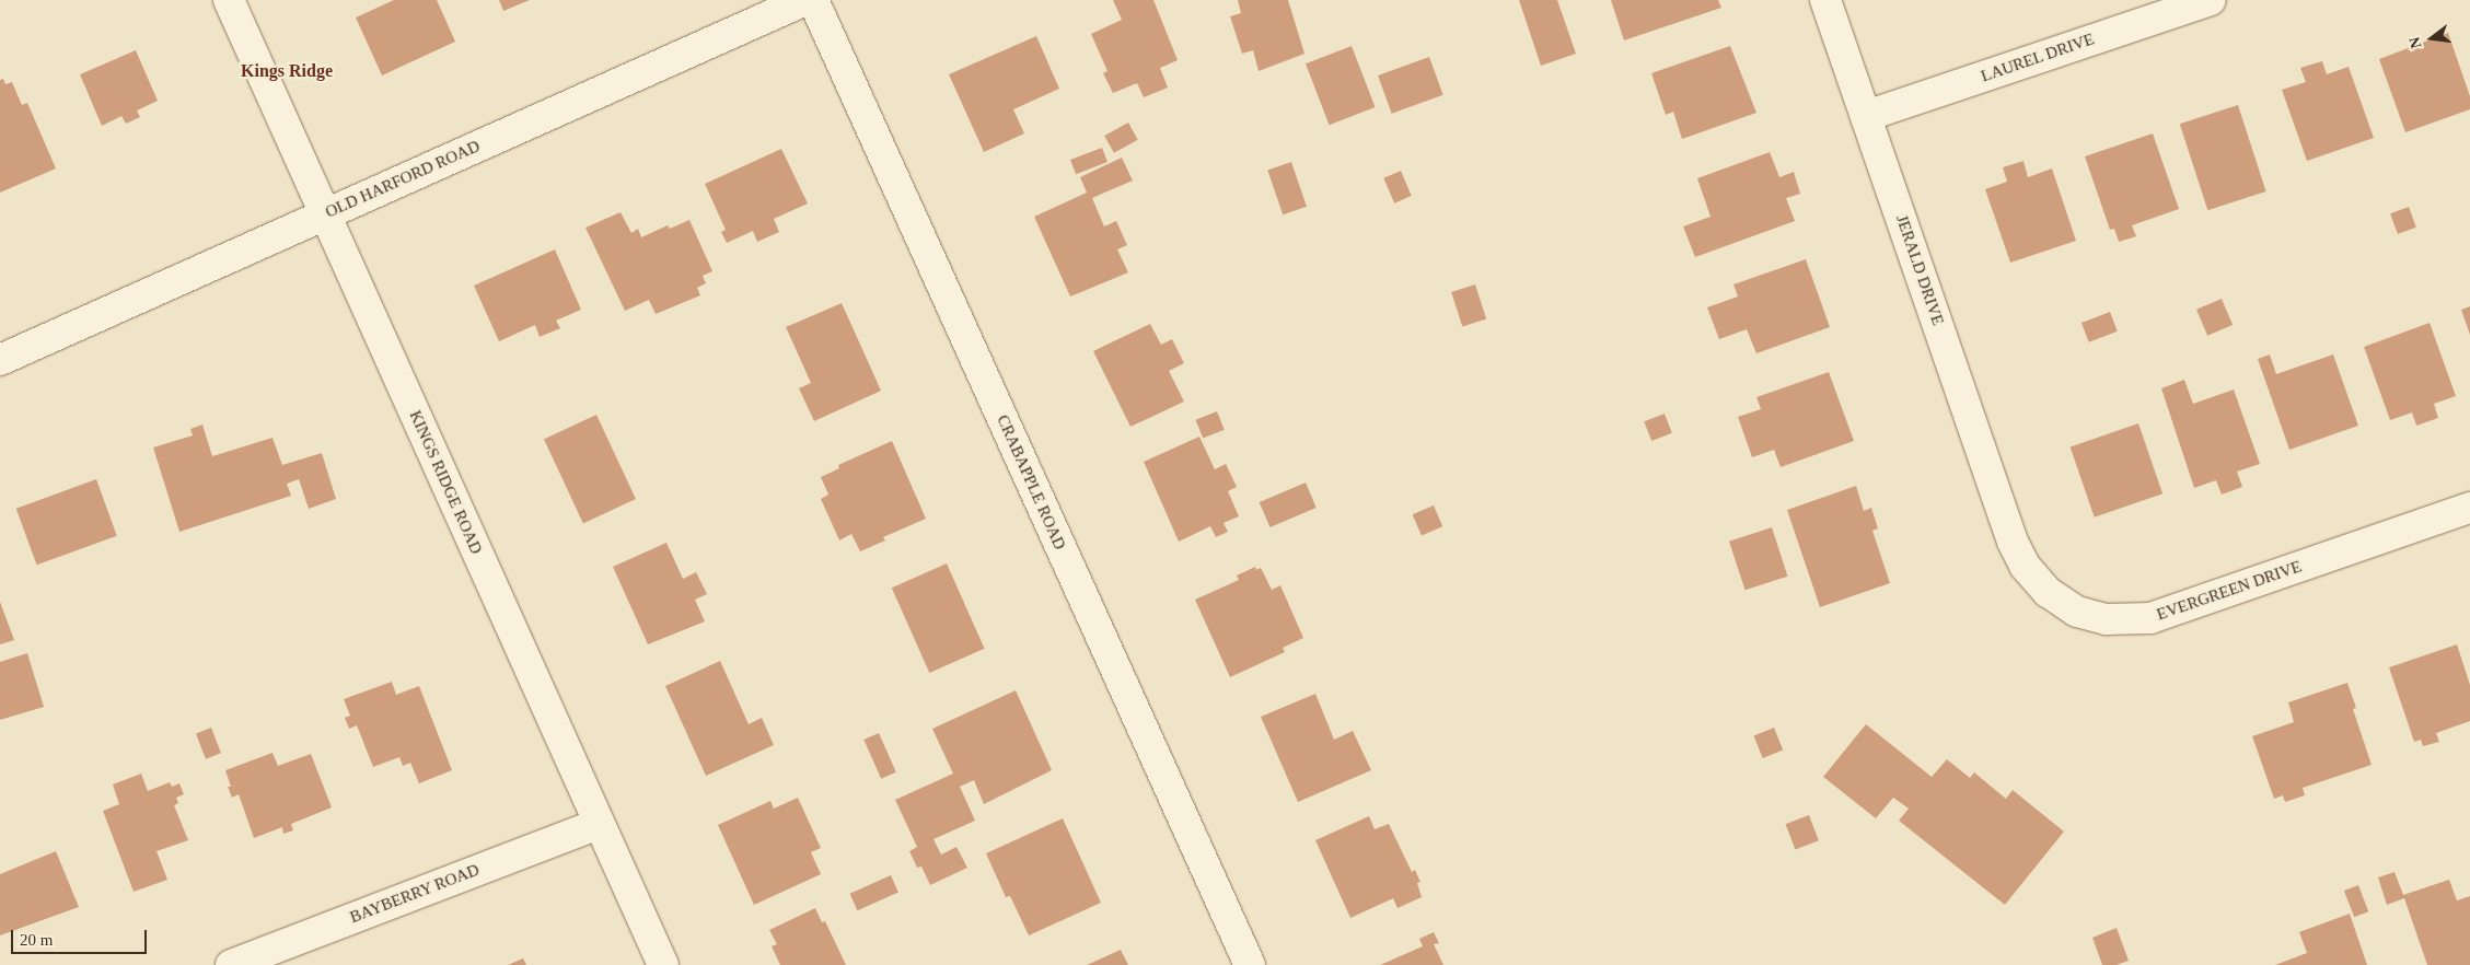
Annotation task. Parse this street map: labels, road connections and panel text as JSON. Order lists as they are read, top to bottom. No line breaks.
{"streets":{"street":["LAUREL DRIVE","OLD HARFORD ROAD","JERALD DRIVE","KINGS RIDGE ROAD","CRABAPPLE ROAD","EVERGREEN DRIVE","BAYBERRY ROAD"]},"crossings":[["LAUREL DRIVE","JERALD DRIVE"],["OLD HARFORD ROAD","KINGS RIDGE ROAD"],["JERALD DRIVE","EVERGREEN DRIVE"],["KINGS RIDGE ROAD","BAYBERRY ROAD"]],"districts":["Kings Ridge"],"scale_bar":"20 m","north":"left"}
